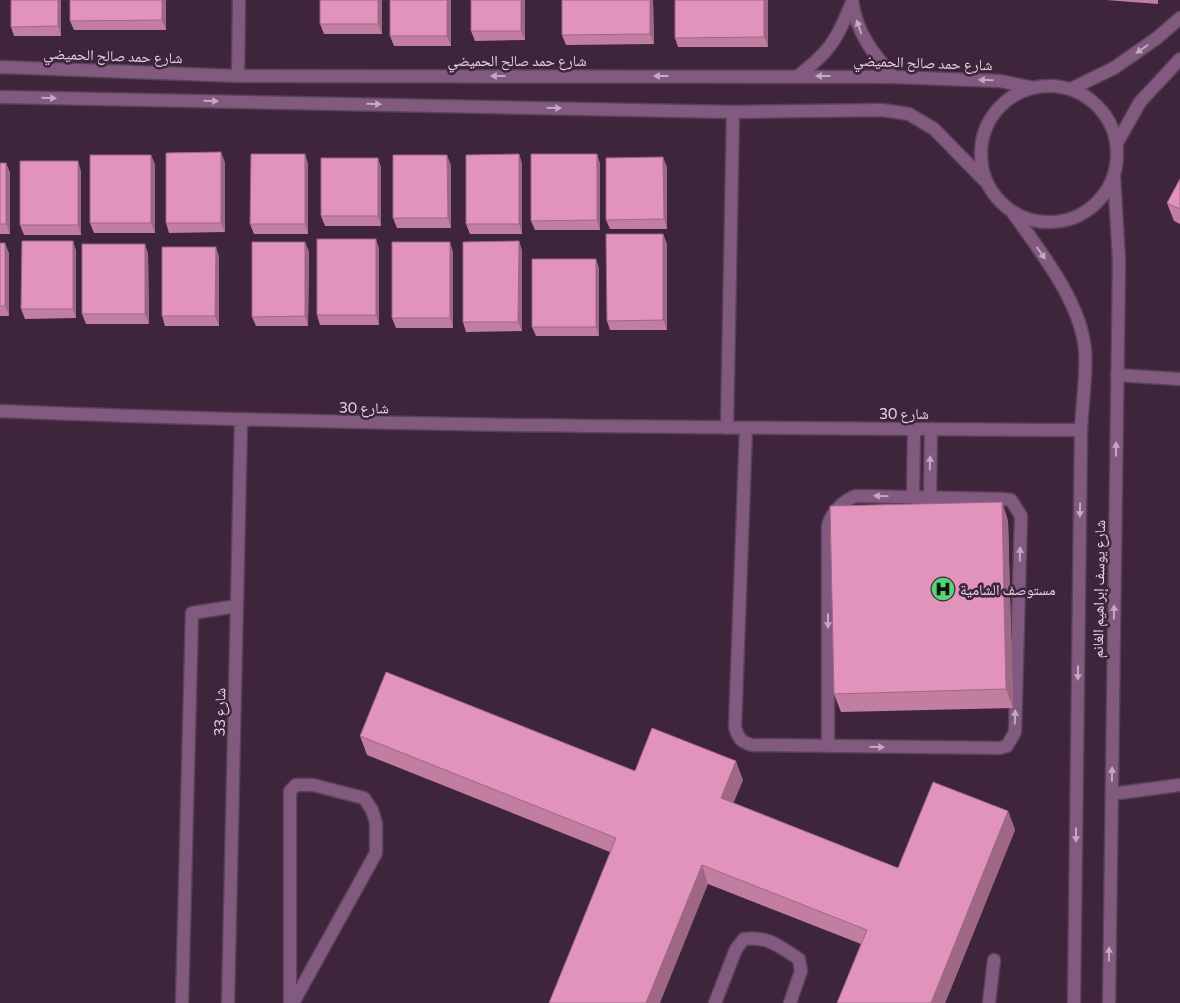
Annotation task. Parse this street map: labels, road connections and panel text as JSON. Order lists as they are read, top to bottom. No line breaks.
{"streets":{"street":["شارع حمد صالح الحميضي","شارع 30","شارع يوسف إبراهيم الغانم","شارع 33"]},"crossings":[["شارع حمد صالح الحميضي","شارع يوسف إبراهيم الغانم"],["شارع 30","شارع يوسف إبراهيم الغانم"],["شارع 30","شارع 33"]],"places":{"hospital":["مستوصف الشامية"]}}
